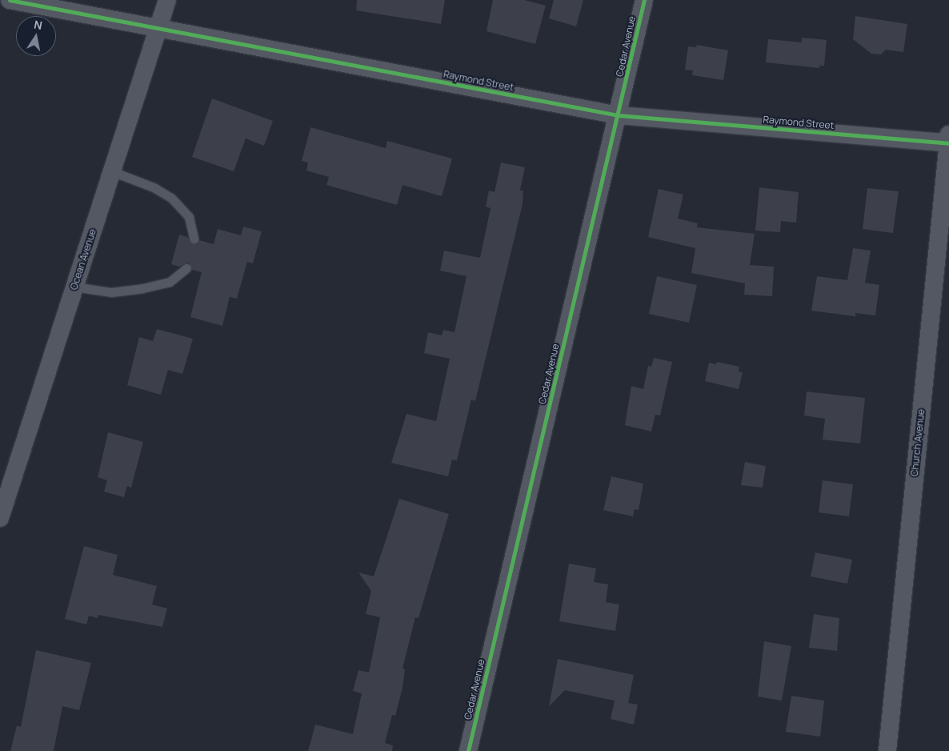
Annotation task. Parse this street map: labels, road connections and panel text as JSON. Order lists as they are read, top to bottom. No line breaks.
{"streets":{"street":["Cedar Avenue","Raymond Street","Ocean Avenue","Church Avenue"]},"crossings":[["Cedar Avenue","Raymond Street"],["Raymond Street","Ocean Avenue"],["Raymond Street","Church Avenue"]],"north":"top"}
